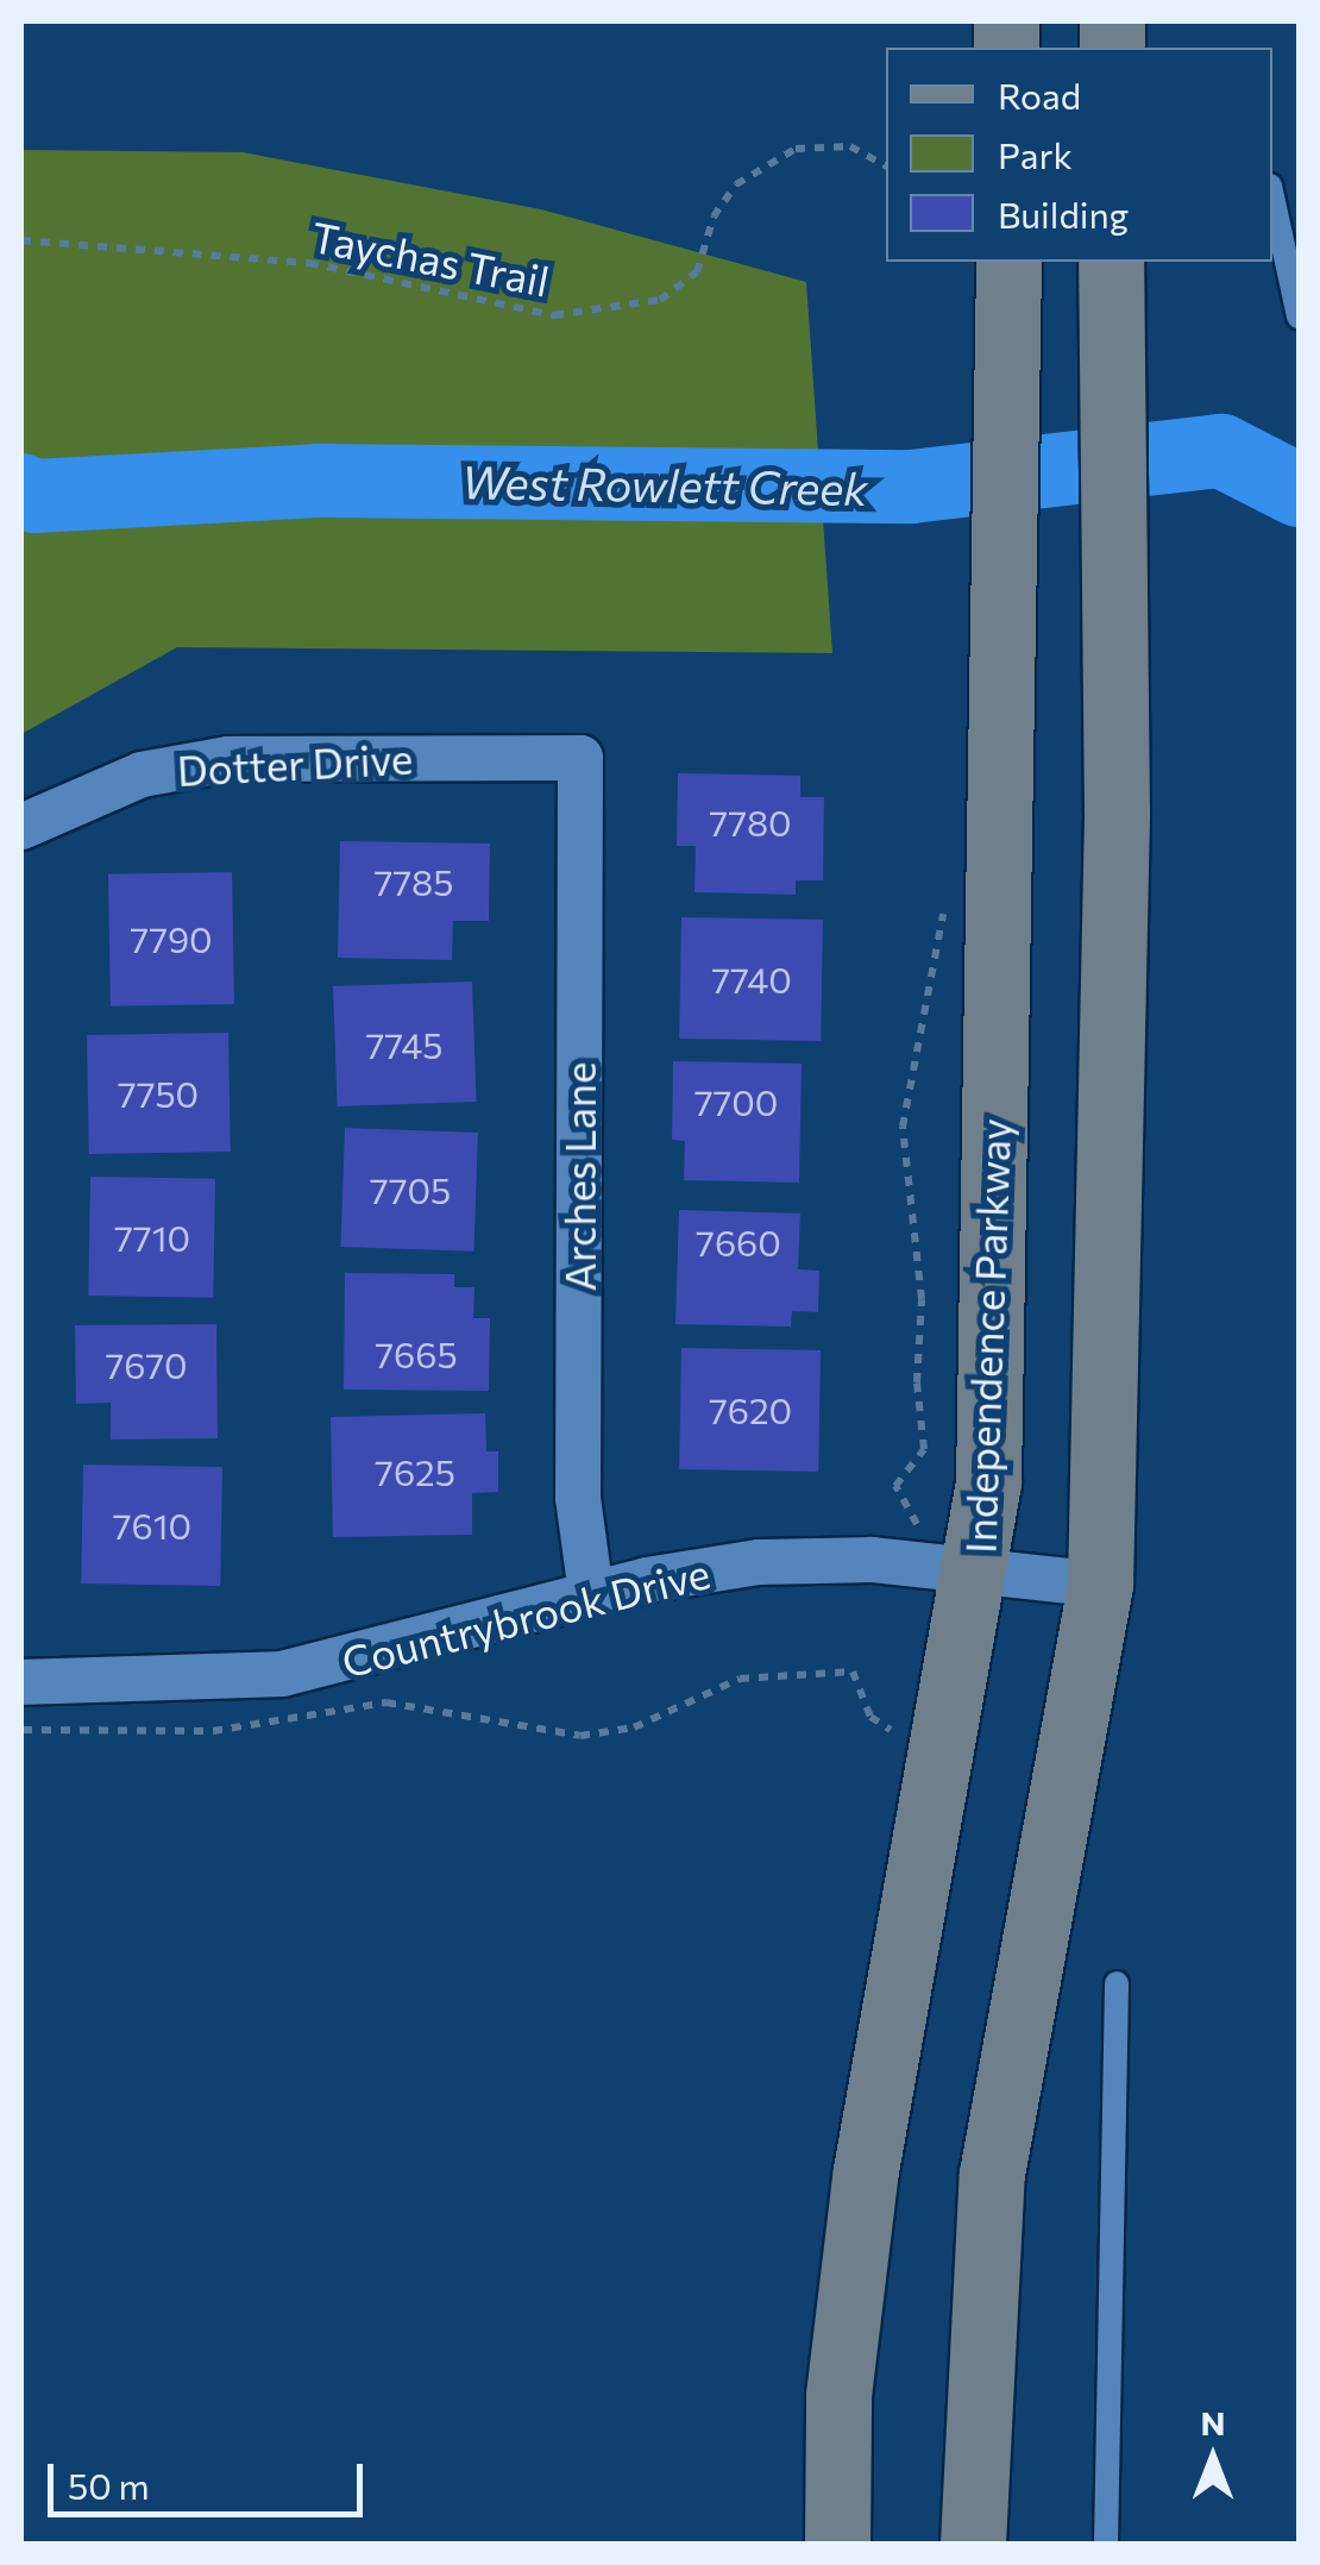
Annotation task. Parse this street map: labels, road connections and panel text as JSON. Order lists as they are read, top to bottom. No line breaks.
{"streets":{"main road":["Independence Parkway"],"street":["Dotter Drive","Arches Lane","Countrybrook Drive"],"path":["Taychas Trail"]},"crossings":[["Dotter Drive","Arches Lane"],["Arches Lane","Countrybrook Drive"],["Independence Parkway","Countrybrook Drive"]],"water":["West Rowlett Creek"],"house_numbers":["7780","7785","7790","7740","7745","7750","7700","7705","7710","7660","7665","7670","7620","7625","7610"],"legend":["Road","Park","Building"],"scale_bar":"50 m","north":"top"}
